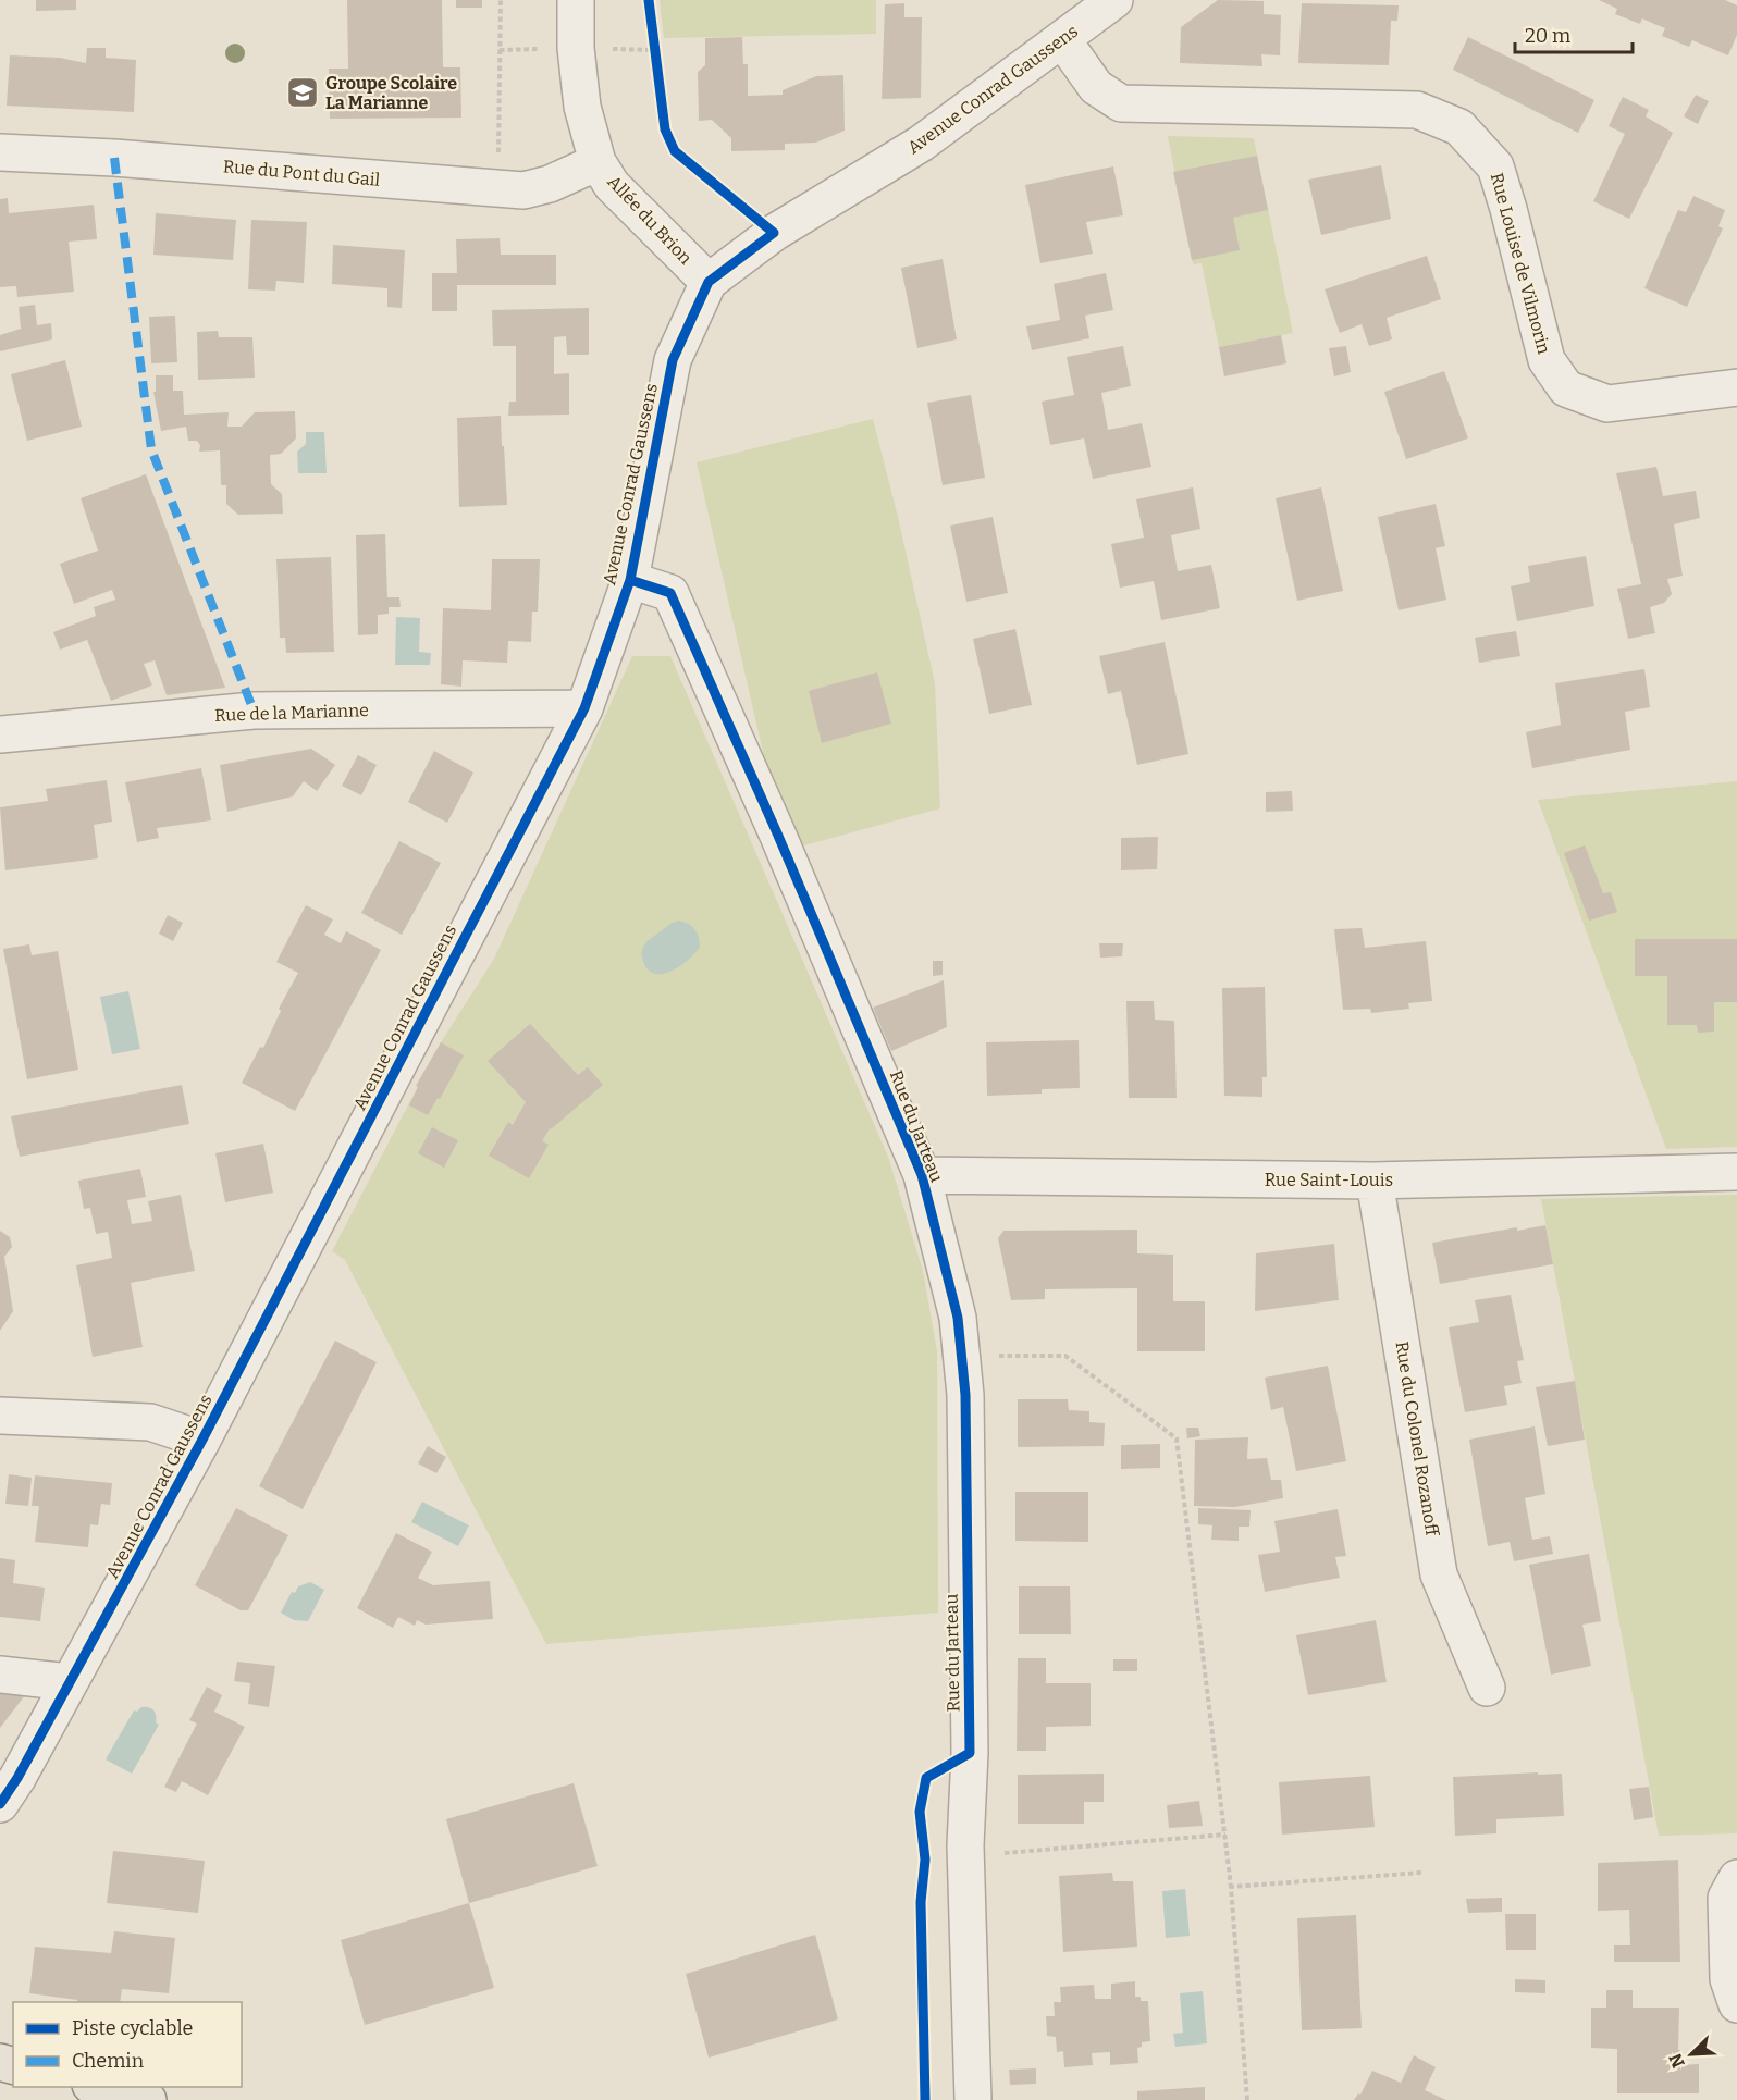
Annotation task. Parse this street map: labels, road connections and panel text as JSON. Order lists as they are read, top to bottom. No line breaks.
{"streets":{"street":["Avenue Conrad Gaussens","Rue du Pont du Gail","Allée du Brion","Rue Louise de Vilmorin","Rue de la Marianne","Rue du Jarteau","Rue Saint-Louis","Rue du Colonel Rozanoff"]},"crossings":[["Avenue Conrad Gaussens","Allée du Brion"],["Avenue Conrad Gaussens","Rue Louise de Vilmorin"],["Avenue Conrad Gaussens","Rue de la Marianne"],["Avenue Conrad Gaussens","Rue du Jarteau"],["Rue du Pont du Gail","Allée du Brion"],["Rue du Jarteau","Rue Saint-Louis"],["Rue Saint-Louis","Rue du Colonel Rozanoff"]],"places":{"school or university":["Groupe Scolaire La Marianne"]},"legend":["Piste cyclable","Chemin"],"scale_bar":"20 m","north":"bottom left"}
